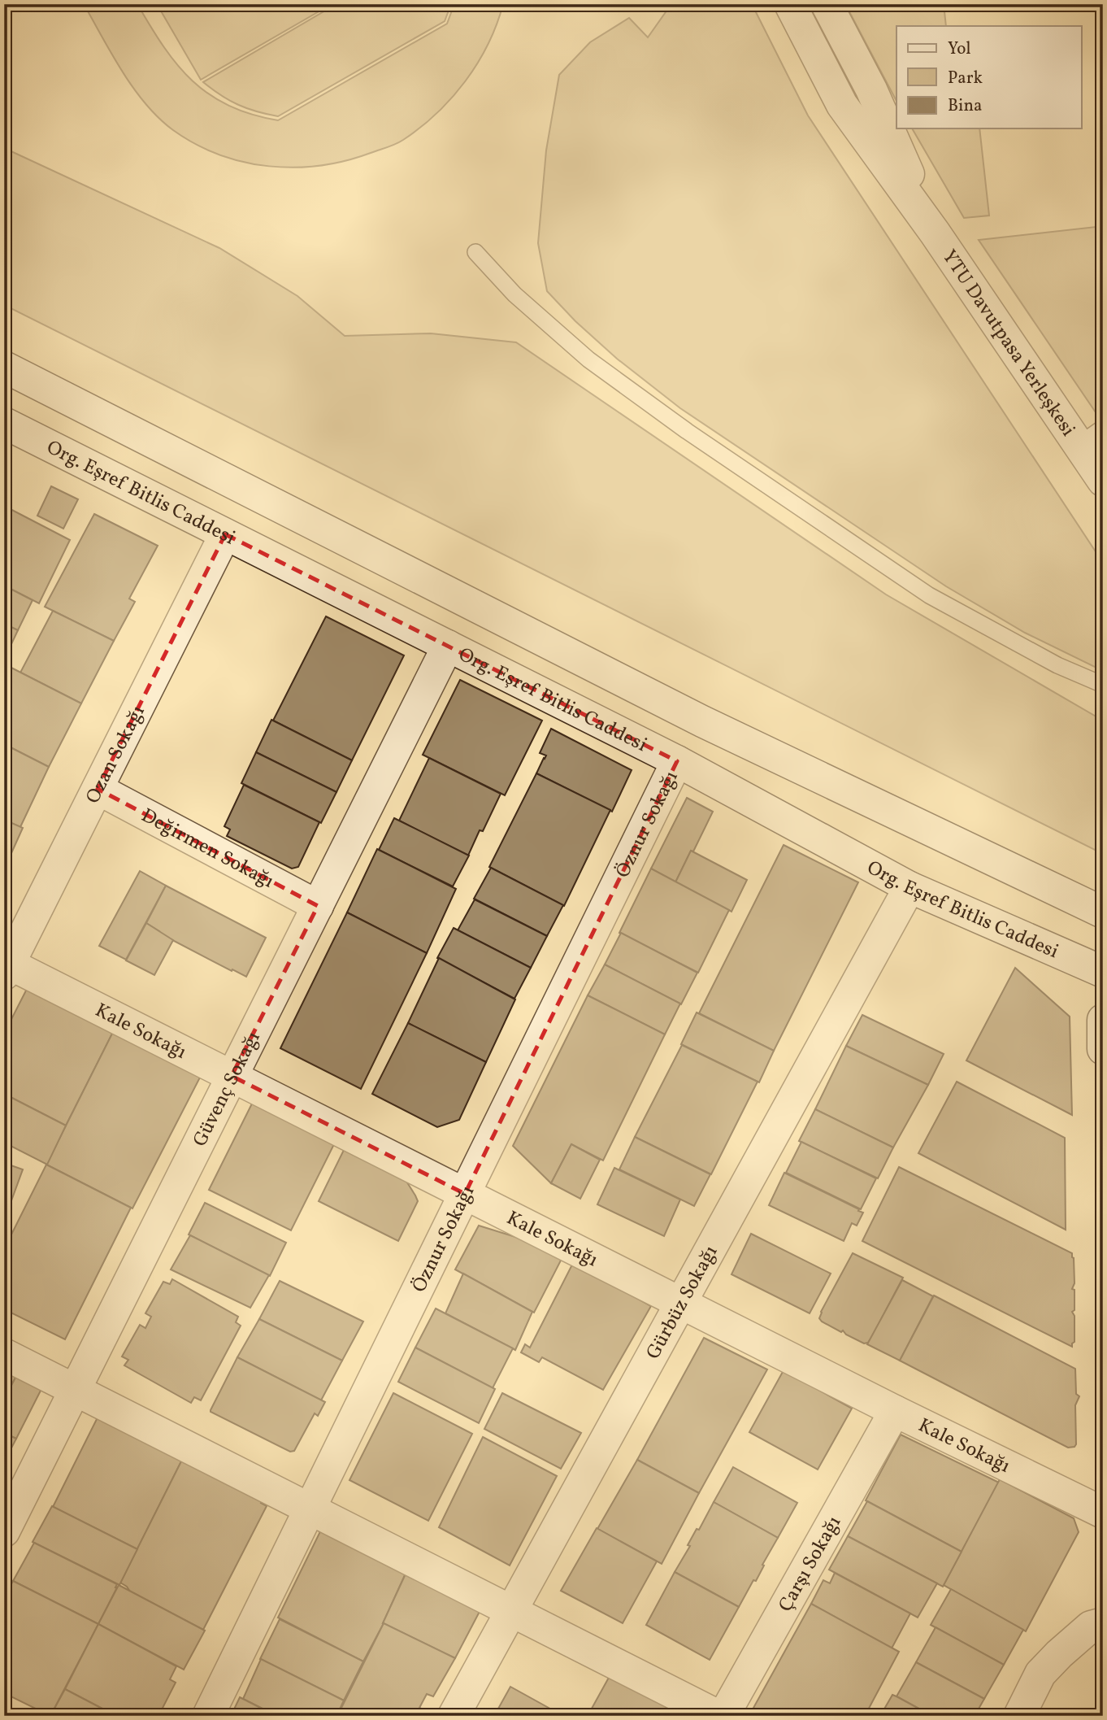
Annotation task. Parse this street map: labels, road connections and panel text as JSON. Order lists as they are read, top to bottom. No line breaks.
{"streets":{"street":["YTU Davutpasa Yerleşkesi","Org. Eşref Bitlis Caddesi","Ozan Sokağı","Öznur Sokağı","Değirmen Sokağı","Kale Sokağı","Güvenç Sokağı","Gürbüz Sokağı","Çarşı Sokağı"]},"crossings":[["Org. Eşref Bitlis Caddesi","Ozan Sokağı"],["Org. Eşref Bitlis Caddesi","Öznur Sokağı"],["Org. Eşref Bitlis Caddesi","Güvenç Sokağı"],["Org. Eşref Bitlis Caddesi","Gürbüz Sokağı"],["Ozan Sokağı","Değirmen Sokağı"],["Ozan Sokağı","Kale Sokağı"],["Öznur Sokağı","Kale Sokağı"],["Değirmen Sokağı","Güvenç Sokağı"],["Kale Sokağı","Güvenç Sokağı"],["Kale Sokağı","Gürbüz Sokağı"],["Kale Sokağı","Çarşı Sokağı"]],"legend":["Yol","Park","Bina"]}
